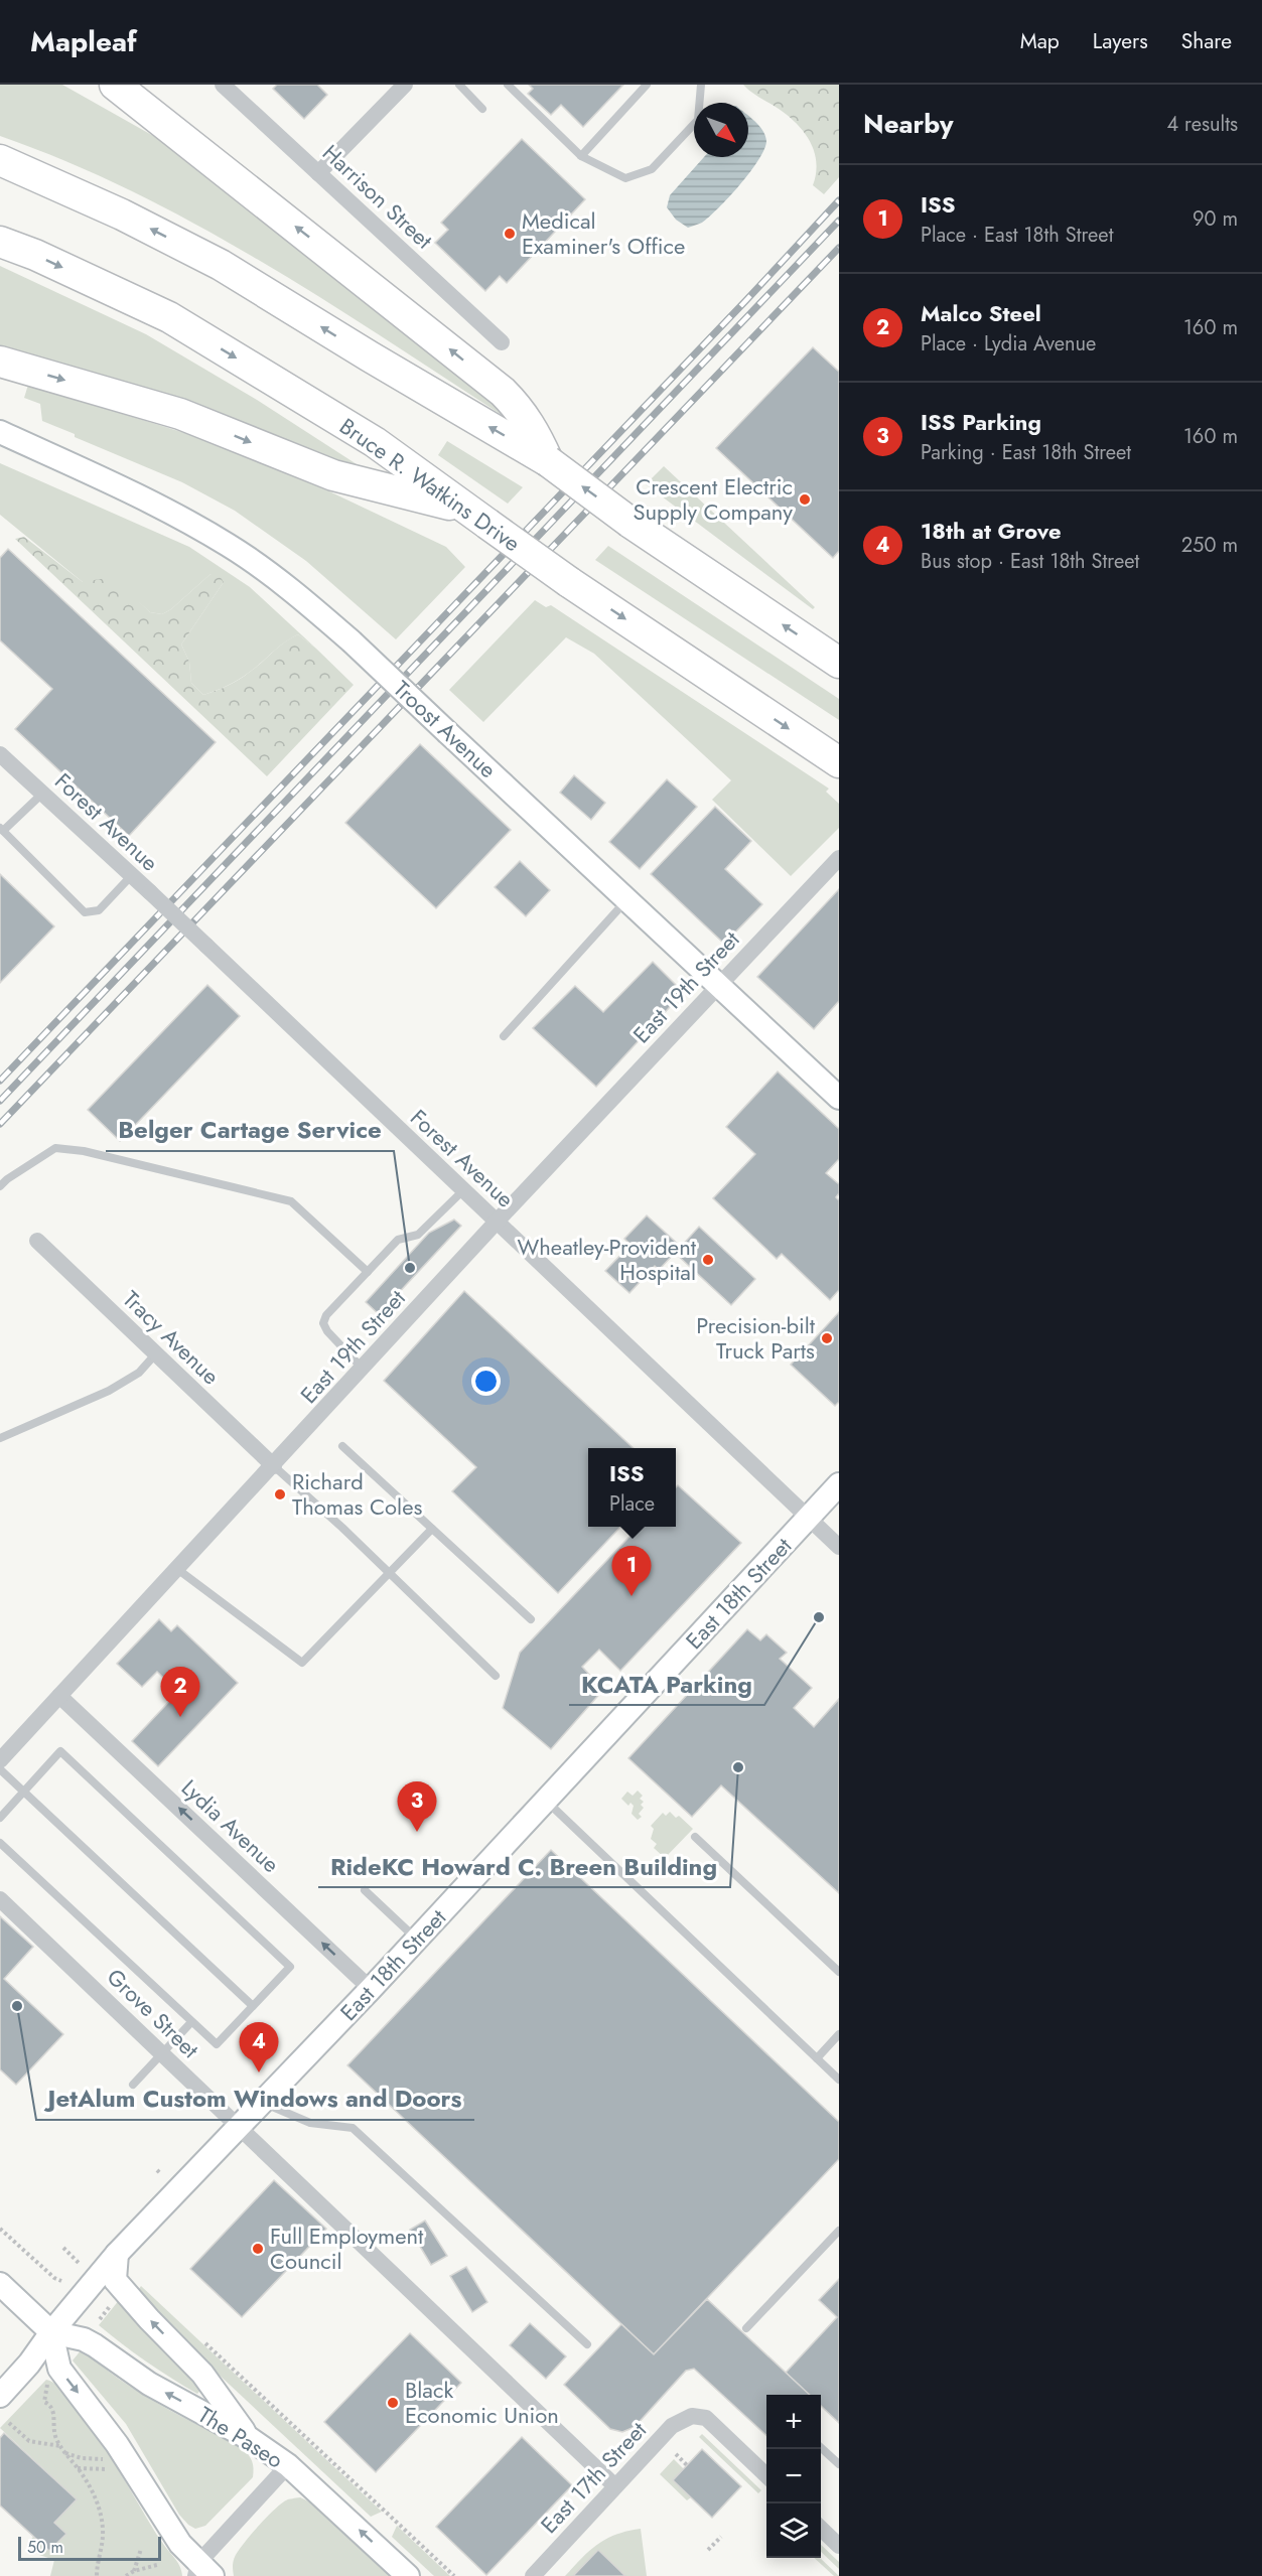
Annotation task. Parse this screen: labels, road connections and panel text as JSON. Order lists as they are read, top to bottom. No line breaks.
{"streets":{"highway":["Bruce R. Watkins Drive"],"main road":["Troost Avenue","East 18th Street","The Paseo"],"street":["Harrison Street","Forest Avenue","East 19th Street","Tracy Avenue","Lydia Avenue","Grove Street","East 17th Street"]},"crossings":[["Troost Avenue","East 19th Street"],["Forest Avenue","East 19th Street"],["Forest Avenue","East 18th Street"],["East 19th Street","Tracy Avenue"],["East 19th Street","Lydia Avenue"],["East 18th Street","Lydia Avenue"],["East 18th Street","Grove Street"],["East 18th Street","The Paseo"],["Grove Street","East 17th Street"]],"one_way":["Lydia Avenue"],"places":["Medical Examiner's Office","Crescent Electric Supply Company","Wheatley-Provident Hospital","Belger Cartage Service","Precision-bilt Truck Parts","Richard Thomas Coles","KCATA Parking","RideKC Howard C. Breen Building","JetAlum Custom Windows and Doors","Full Employment Council","Black Economic Union"],"scale_bar":"50 m","north":"bottom right","page":{"header":"Mapleaf","nav":["Map","Layers","Share"],"heading":["Nearby","4 results"],"list":[{"mark":"1","name":"ISS","note":"Place · East 18th Street","value":"90 m"},{"mark":"2","name":"Malco Steel","note":"Place · Lydia Avenue","value":"160 m"},{"mark":"3","name":"ISS Parking","note":"Parking · East 18th Street","value":"160 m"},{"mark":"4","name":"18th at Grove","note":"Bus stop · East 18th Street","value":"250 m"}],"popup":["ISS","Place"],"pins":["1","2","3","4"],"map_buttons":["+","−"],"scale":"50 m"}}
